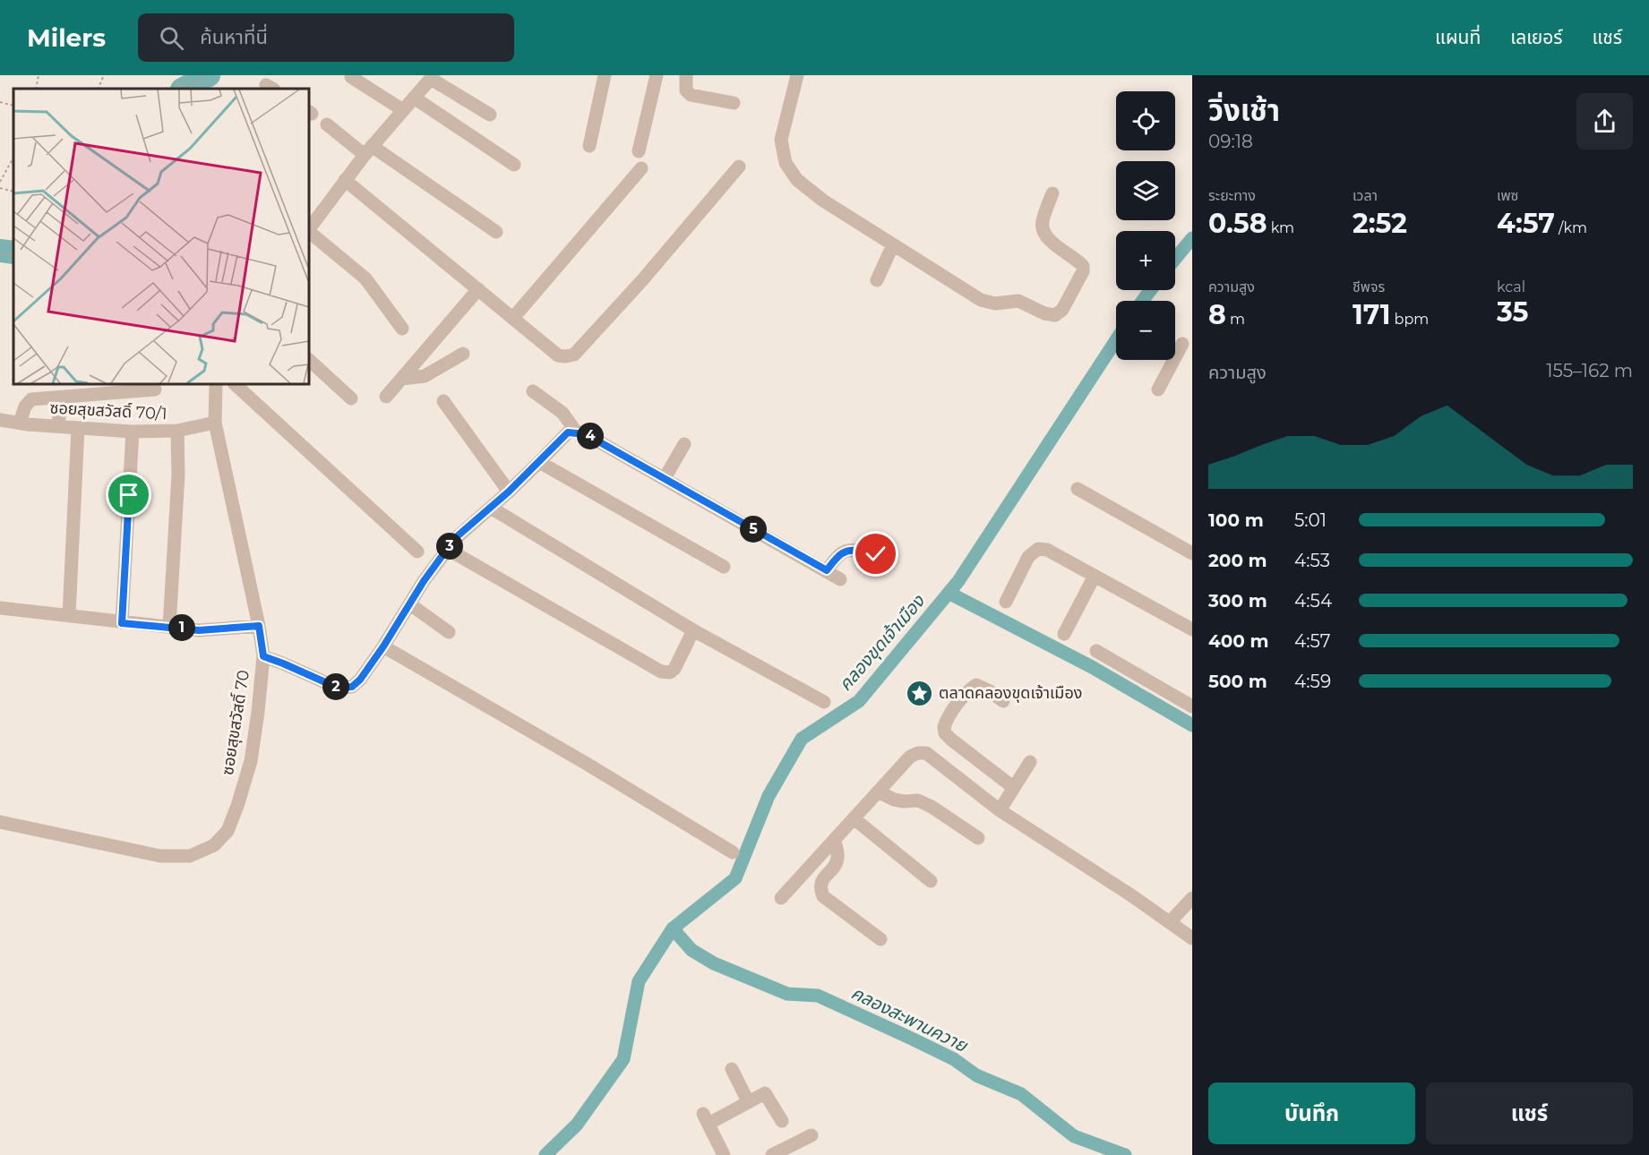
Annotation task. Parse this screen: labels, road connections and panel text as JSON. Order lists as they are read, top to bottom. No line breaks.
{"streets":{"street":["ซอยสุขสวัสดิ์ 70/1","ซอยสุขสวัสดิ์ 70"]},"crossings":[["ซอยสุขสวัสดิ์ 70/1","ซอยสุขสวัสดิ์ 70"]],"water":["คลองขุดเจ้าเมือง","คลองสะพานควาย"],"places":{"place":["ตลาดคลองขุดเจ้าเมือง"]},"page":{"header":"Milers","search":"ค้นหาที่นี่","nav":["แผนที่","เลเยอร์","แชร์"],"heading":["วิ่งเช้า","09:18"],"map_buttons":["+","−"],"stats":[["ระยะทาง","0.58 km"],["เวลา","2:52"],["เพซ","4:57 /km"],["ความสูง","8 m"],["ชีพจร","171 bpm"],["kcal","35"]],"chart":["ความสูง","155–162 m"],"pins":["4","5","3","1","2"],"list":[{"name":"100 m","note":"5:01"},{"name":"200 m","note":"4:53"},{"name":"300 m","note":"4:54"},{"name":"400 m","note":"4:57"},{"name":"500 m","note":"4:59"}],"buttons":["บันทึก","แชร์"]}}
